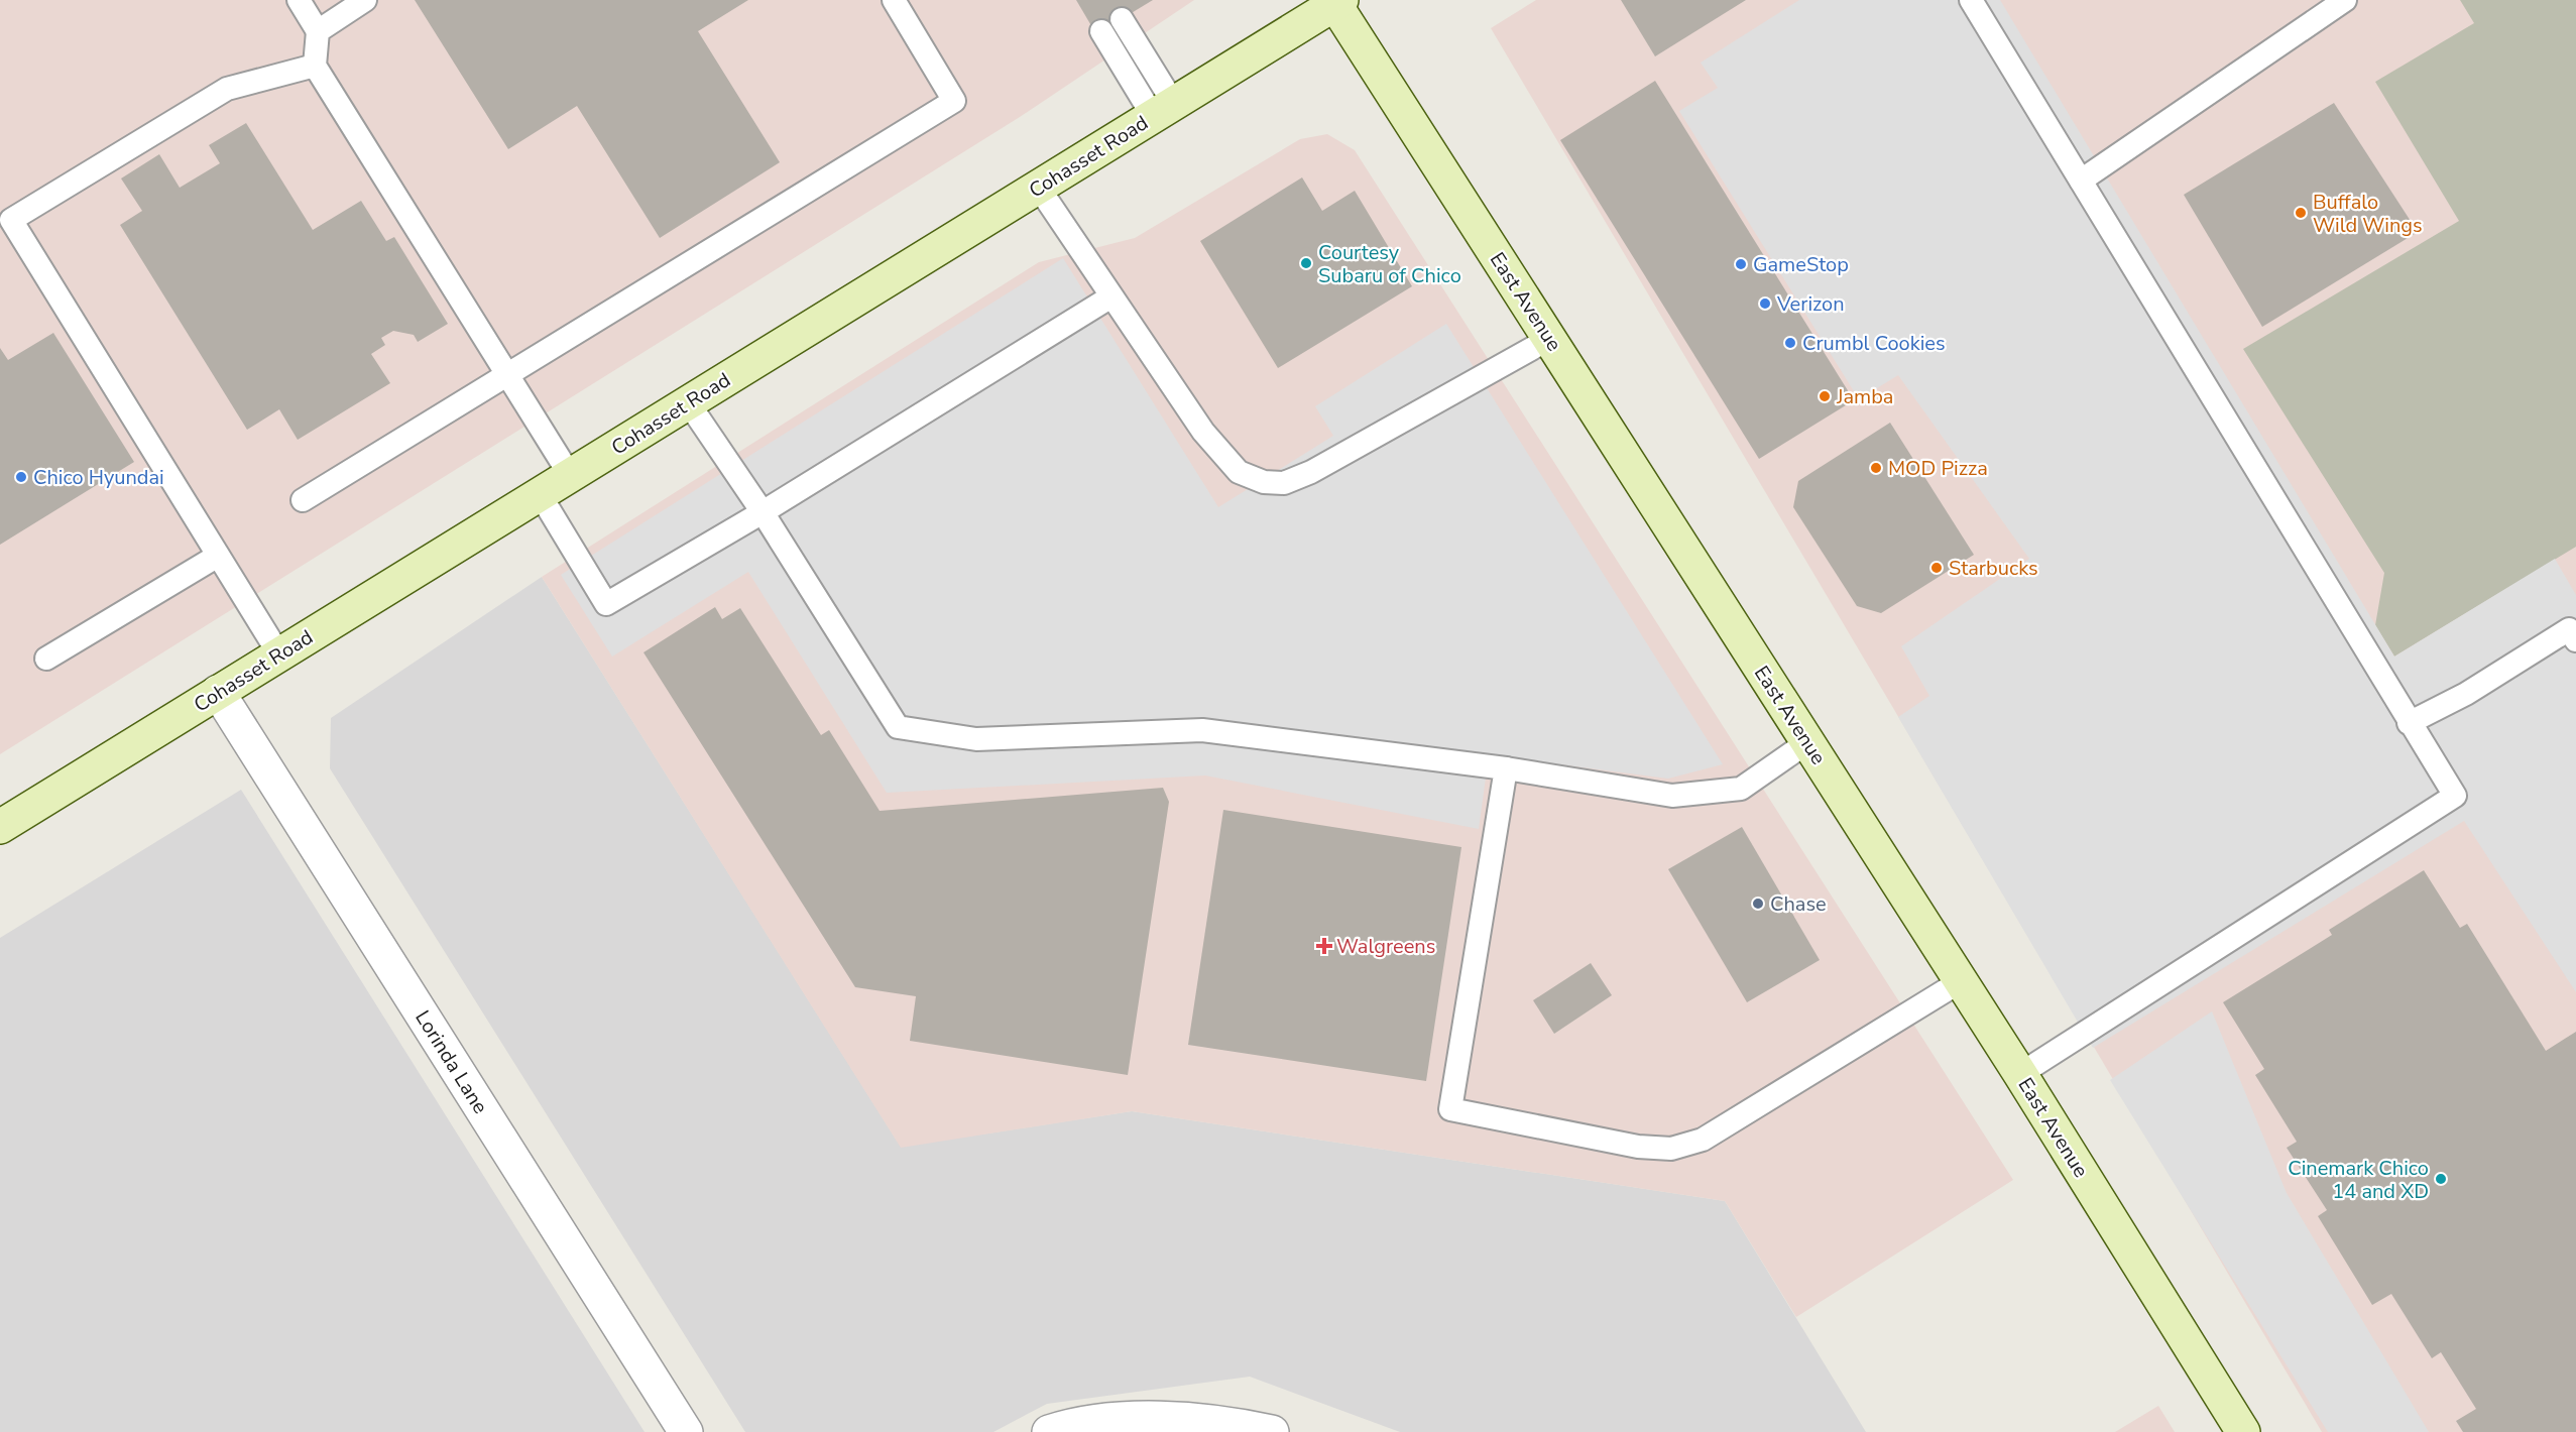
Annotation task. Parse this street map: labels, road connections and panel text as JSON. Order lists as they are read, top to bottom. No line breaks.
{"streets":{"main road":["Cohasset Road","East Avenue"],"street":["Lorinda Lane"]},"crossings":[["Cohasset Road","East Avenue"],["Cohasset Road","Lorinda Lane"]],"places":{"other":["Buffalo Wild Wings","Courtesy Subaru of Chico","GameStop","Verizon","Crumbl Cookies","Jamba","MOD Pizza","Chico Hyundai","Starbucks","Chase","Cinemark Chico 14 and XD"],"health":["Walgreens"]}}
